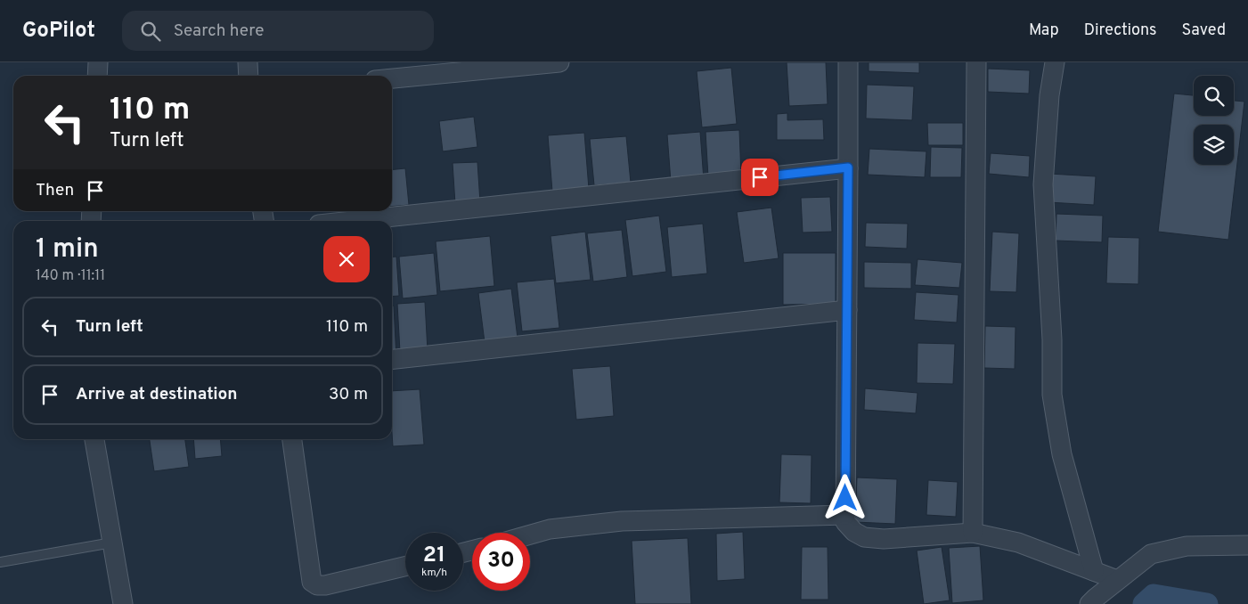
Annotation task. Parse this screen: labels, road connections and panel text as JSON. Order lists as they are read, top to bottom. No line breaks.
{"page":{"header":"GoPilot","search":"Search here","nav":["Map","Directions","Saved"],"turn":["110 m","Turn left"],"then":"Then","heading":["1 min","140 m · 11:11"],"list":[{"name":"Turn left","value":"110 m"},{"name":"Arrive at destination","value":"30 m"}],"speed":"21 km/h","limit":"30"}}
